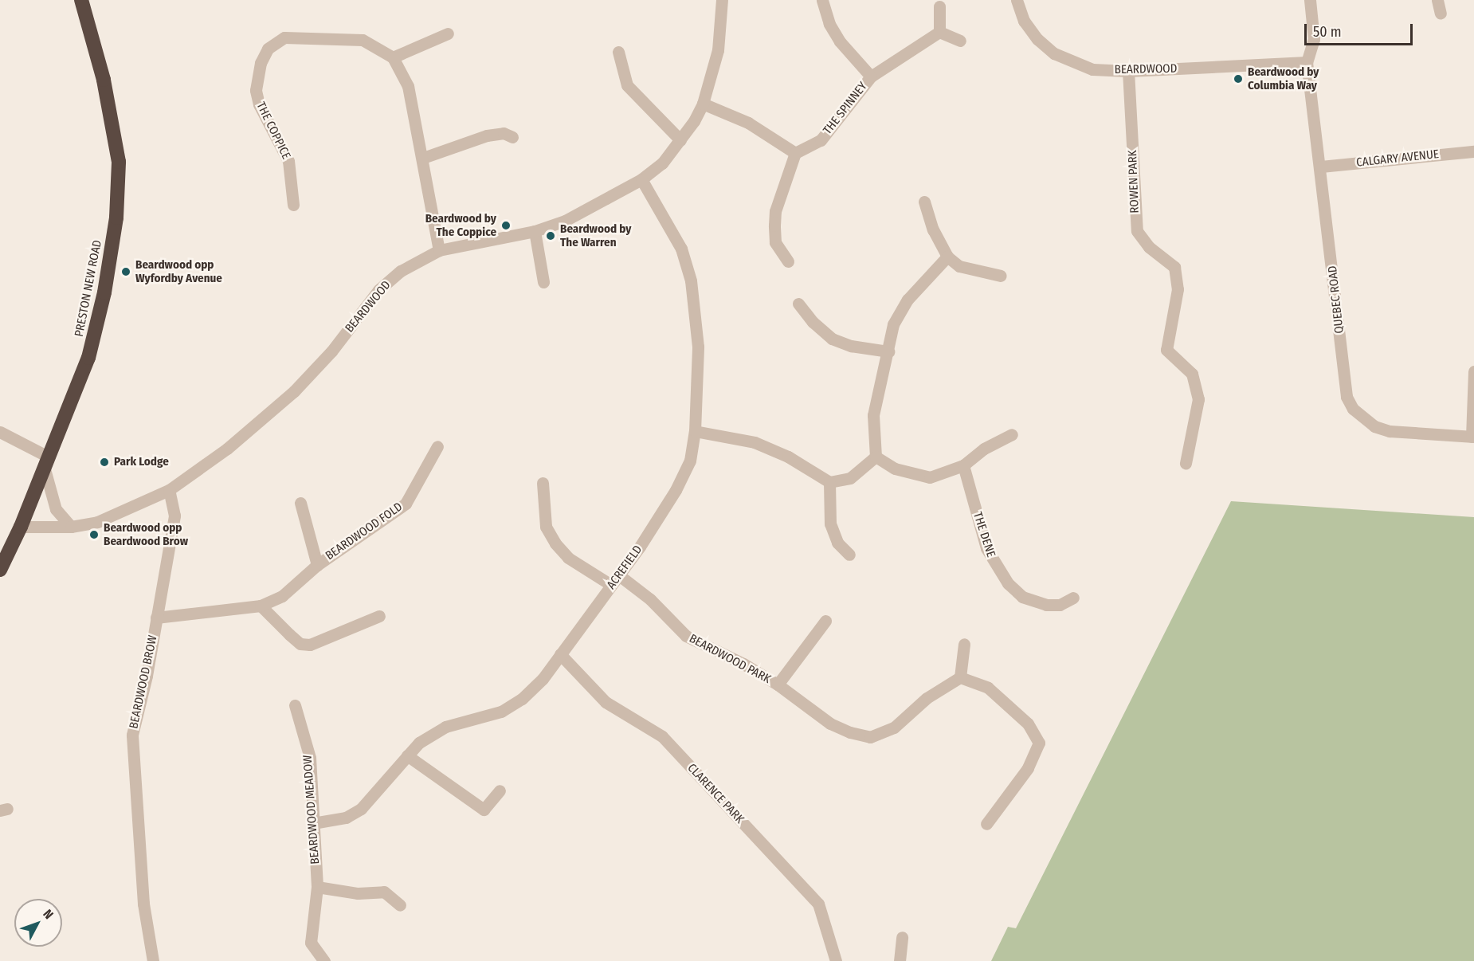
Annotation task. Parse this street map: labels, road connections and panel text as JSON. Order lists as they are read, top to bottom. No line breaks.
{"streets":{"highway":["PRESTON NEW ROAD"],"street":["BEARDWOOD","THE SPINNEY","THE COPPICE","CALGARY AVENUE","ROWEN PARK","QUEBEC ROAD","BEARDWOOD FOLD","THE DENE","ACREFIELD","BEARDWOOD PARK","BEARDWOOD BROW","CLARENCE PARK","BEARDWOOD MEADOW"]},"crossings":[["BEARDWOOD","ROWEN PARK"],["BEARDWOOD","PRESTON NEW ROAD"],["BEARDWOOD","QUEBEC ROAD"],["BEARDWOOD","ACREFIELD"],["BEARDWOOD","BEARDWOOD BROW"],["CALGARY AVENUE","QUEBEC ROAD"],["BEARDWOOD FOLD","BEARDWOOD BROW"],["ACREFIELD","BEARDWOOD PARK"],["ACREFIELD","CLARENCE PARK"],["ACREFIELD","BEARDWOOD MEADOW"]],"places":["Beardwood by Columbia Way","Beardwood by The Coppice","Beardwood by The Warren","Beardwood opp Wyfordby Avenue","Park Lodge","Beardwood opp Beardwood Brow"],"scale_bar":"50 m","north":"top right"}
